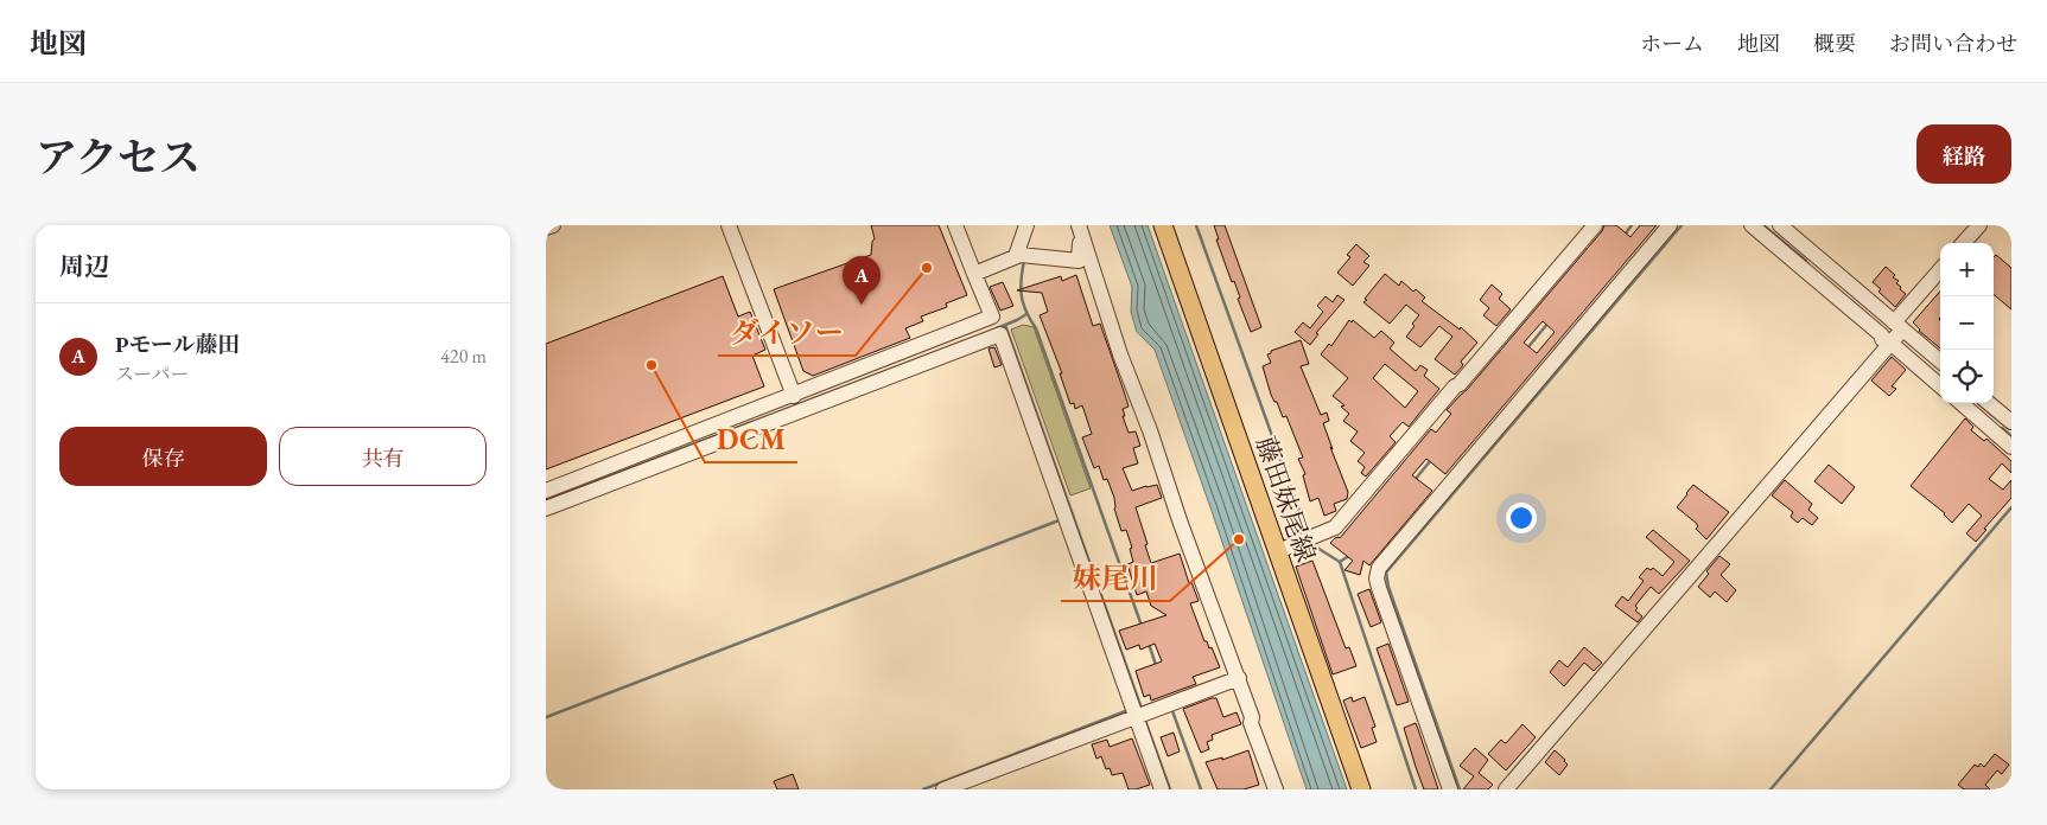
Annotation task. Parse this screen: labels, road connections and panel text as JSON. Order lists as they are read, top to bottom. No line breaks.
{"streets":{"main road":["藤田妹尾線"]},"places":["ダイソー","DCM","妹尾川"],"page":{"header":"地図","nav":["ホーム","地図","概要","お問い合わせ"],"title":"アクセス","buttons":["経路",["保存","共有"]],"heading":"周辺","map_buttons":["+","−"],"pins":"A","list":[{"mark":"A","name":"Pモール藤田","note":"スーパー","value":"420 m"}]}}
